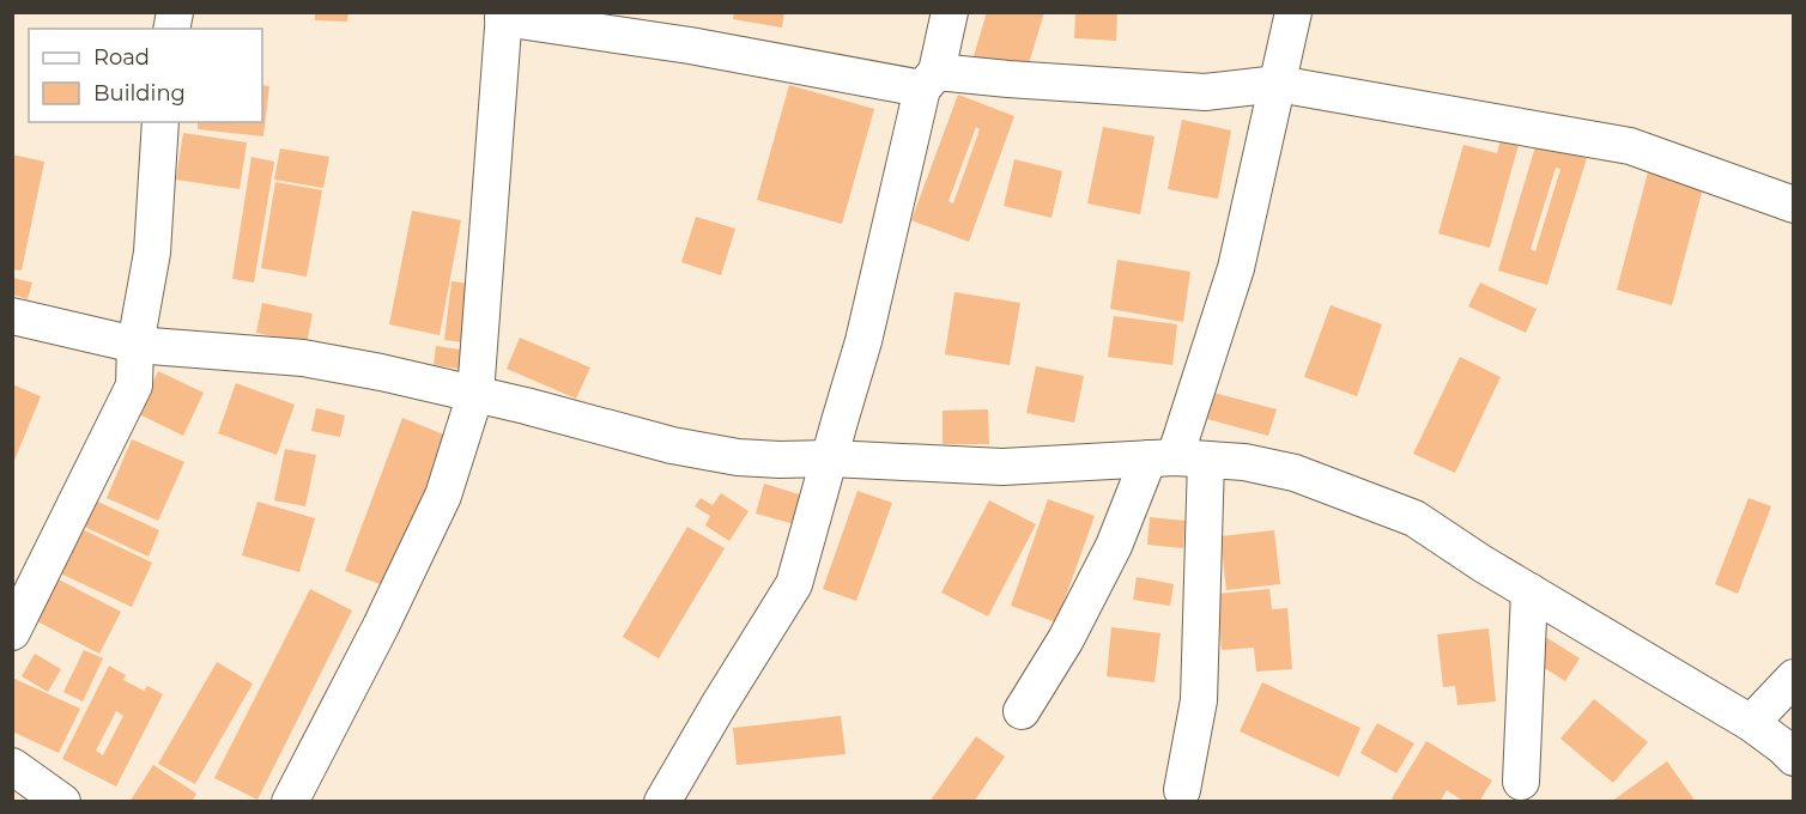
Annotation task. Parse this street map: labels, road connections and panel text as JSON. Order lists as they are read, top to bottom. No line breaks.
{"legend":["Road","Building"]}
